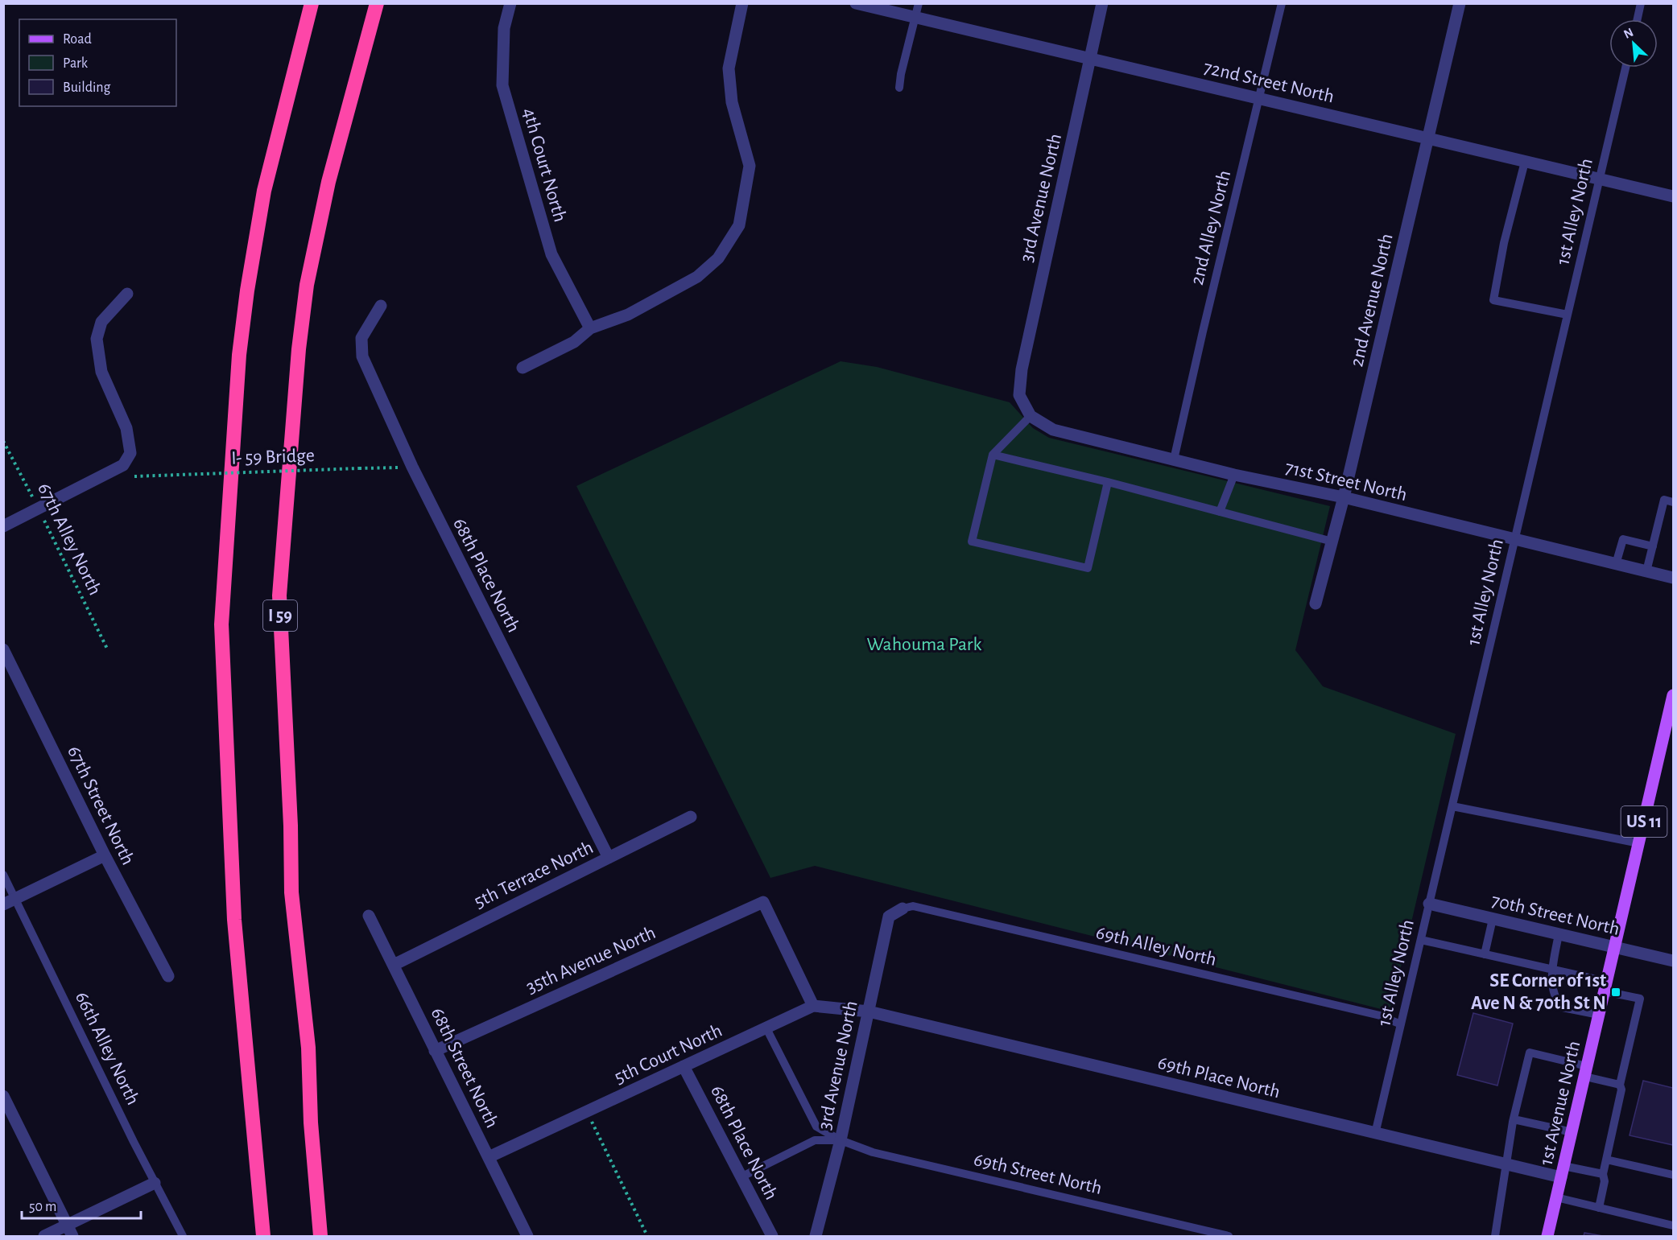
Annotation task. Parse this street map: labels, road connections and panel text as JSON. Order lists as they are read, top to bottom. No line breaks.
{"streets":{"highway":["I 59"],"main road":["US 11","1st Avenue North"],"street":["72nd Street North","4th Court North","3rd Avenue North","2nd Avenue North","71st Street North","68th Place North","67th Street North","5th Terrace North","70th Street North","35th Avenue North","5th Court North","68th Street North","69th Place North"],"lane":["1st Alley North","2nd Alley North","69th Alley North","66th Alley North","69th Street North"],"path":["I- 59 Bridge","67th Alley North"]},"crossings":[["72nd Street North","3rd Avenue North"],["72nd Street North","1st Alley North"],["72nd Street North","2nd Alley North"],["72nd Street North","2nd Avenue North"],["3rd Avenue North","71st Street North"],["3rd Avenue North","69th Alley North"],["3rd Avenue North","69th Place North"],["3rd Avenue North","69th Street North"],["1st Alley North","71st Street North"],["1st Alley North","70th Street North"],["1st Alley North","69th Alley North"],["1st Alley North","69th Place North"],["2nd Alley North","71st Street North"],["2nd Avenue North","71st Street North"],["I- 59 Bridge","68th Place North"],["68th Place North","5th Terrace North"],["68th Place North","5th Court North"],["5th Terrace North","68th Street North"],["70th Street North","1st Avenue North"],["35th Avenue North","5th Court North"],["35th Avenue North","68th Street North"],["5th Court North","68th Street North"],["69th Place North","1st Avenue North"]],"parks":["Wahouma Park"],"places":{"transit":["SE Corner of 1st Ave N & 70th St N"]},"legend":["Road","Park","Building"],"scale_bar":"50 m","north":"top left"}
